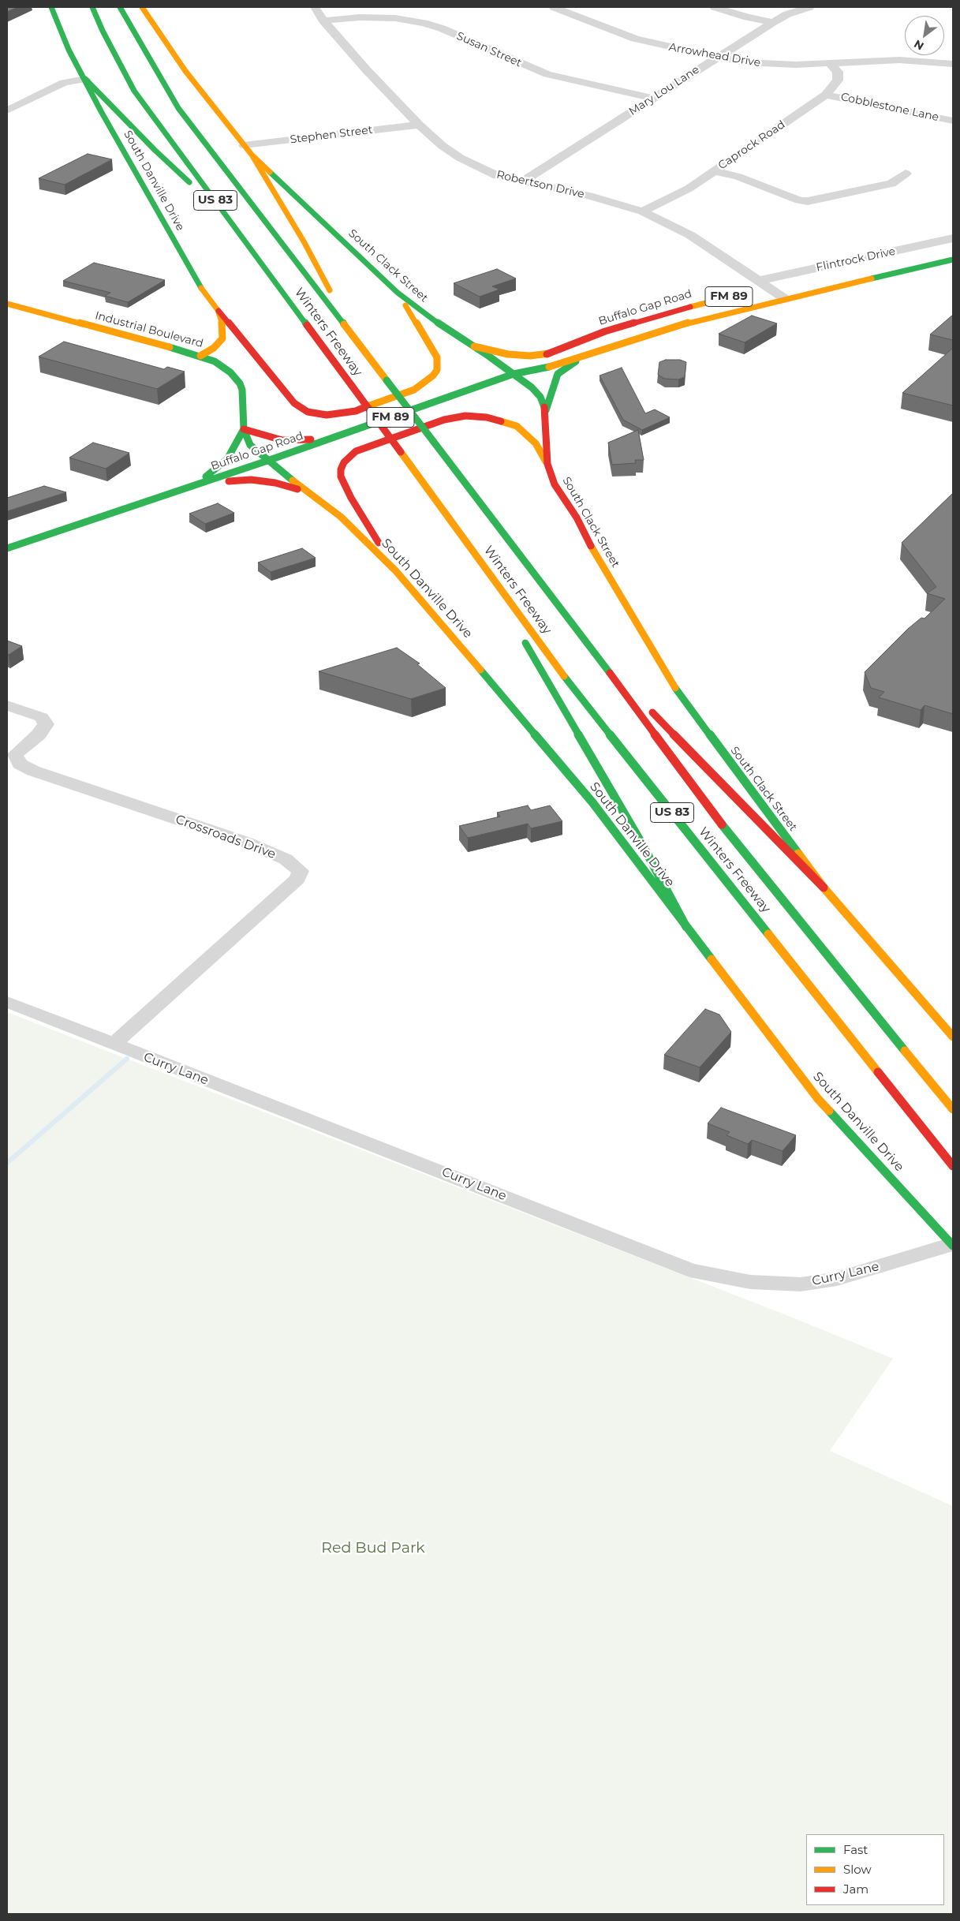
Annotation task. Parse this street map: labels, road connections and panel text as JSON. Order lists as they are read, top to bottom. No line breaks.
{"streets":{"main road":["South Danville Drive","US 83","South Clack Street","FM 89","Buffalo Gap Road","Industrial Boulevard","Winters Freeway"],"street":["Susan Street","Arrowhead Drive","Mary Lou Lane","Cobblestone Lane","Stephen Street","Caprock Road","Robertson Drive","Flintrock Drive","Crossroads Drive","Curry Lane"]},"crossings":[["Susan Street","Mary Lou Lane"],["Susan Street","Robertson Drive"],["Arrowhead Drive","Mary Lou Lane"],["Arrowhead Drive","Caprock Road"],["Mary Lou Lane","Robertson Drive"],["Cobblestone Lane","Caprock Road"],["Stephen Street","Robertson Drive"],["Stephen Street","South Clack Street"],["Caprock Road","Robertson Drive"],["South Danville Drive","Buffalo Gap Road"],["South Danville Drive","Industrial Boulevard"],["South Danville Drive","Curry Lane"],["Robertson Drive","Flintrock Drive"],["Robertson Drive","Buffalo Gap Road"],["Flintrock Drive","Buffalo Gap Road"],["South Clack Street","Buffalo Gap Road"],["Buffalo Gap Road","Industrial Boulevard"],["Crossroads Drive","Curry Lane"]],"parks":["Red Bud Park"],"legend":["Fast","Slow","Jam"],"north":"bottom left"}
